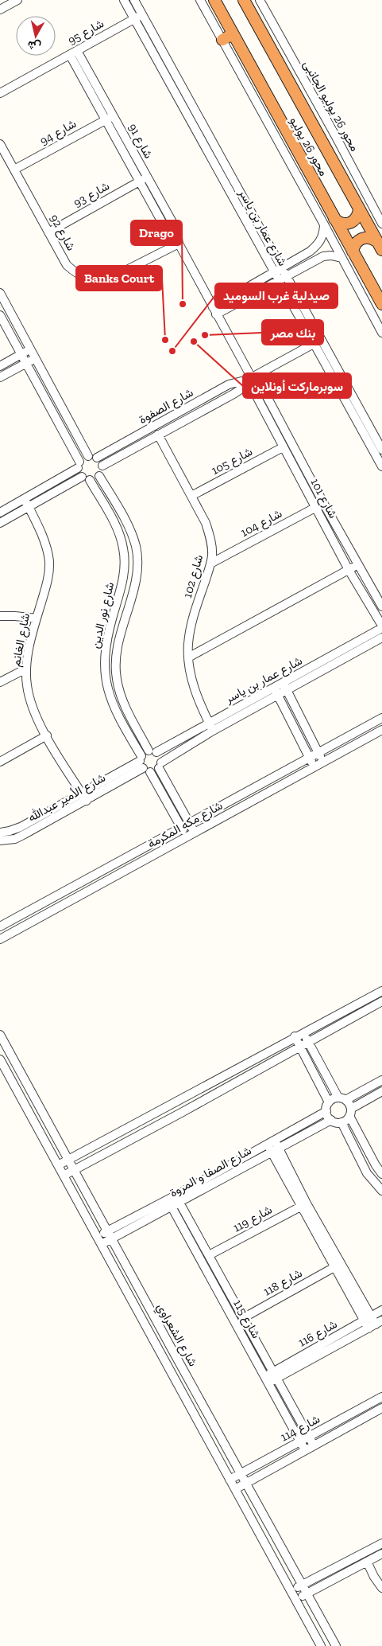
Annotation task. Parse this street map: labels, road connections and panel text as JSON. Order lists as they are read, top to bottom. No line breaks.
{"streets":{"highway":["محور 26 يوليو"],"street":["شارع 95","محور 26 يوليو الجانبى","شارع 94","شارع 91","شارع 93","شارع عمار بن ياسر","شارع 92","شارع الصفوة","شارع 105","شارع 101","شارع 104","شارع 102","شارع نور الدين","شارع الغانم","شارع الأمير عبدالله","شارع مكه المكرمة","شارع الصفا و المروة","شارع 119","شارع 118","شارع 115","شارع 116","شارع الشعراوي","شارع 114"]},"crossings":[["شارع 95","شارع 91"],["شارع 95","شارع عمار بن ياسر"],["شارع 94","شارع 91"],["شارع 94","شارع 92"],["شارع 91","شارع 93"],["شارع 91","شارع 92"],["شارع 91","شارع الصفوة"],["شارع 91","شارع 101"],["شارع 93","شارع 92"],["شارع عمار بن ياسر","شارع الصفوة"],["شارع عمار بن ياسر","شارع 101"],["شارع عمار بن ياسر","شارع 102"],["شارع عمار بن ياسر","شارع نور الدين"],["شارع عمار بن ياسر","شارع الأمير عبدالله"],["شارع الصفوة","شارع 101"],["شارع الصفوة","شارع 102"],["شارع الصفوة","شارع نور الدين"],["شارع 105","شارع 101"],["شارع 105","شارع 102"],["شارع 101","شارع 104"],["شارع 104","شارع 102"],["شارع نور الدين","شارع الأمير عبدالله"],["شارع نور الدين","شارع مكه المكرمة"],["شارع الغانم","شارع الأمير عبدالله"],["شارع الصفا و المروة","شارع 115"],["شارع الصفا و المروة","شارع الشعراوي"],["شارع 119","شارع 115"],["شارع 118","شارع 115"],["شارع 115","شارع 116"],["شارع 115","شارع 114"],["شارع الشعراوي","شارع 114"]],"places":["Drago","بنك مصر","Banks Court","سوبرماركت أونلاين","صيدلية غرب السوميد"],"north":"bottom"}
